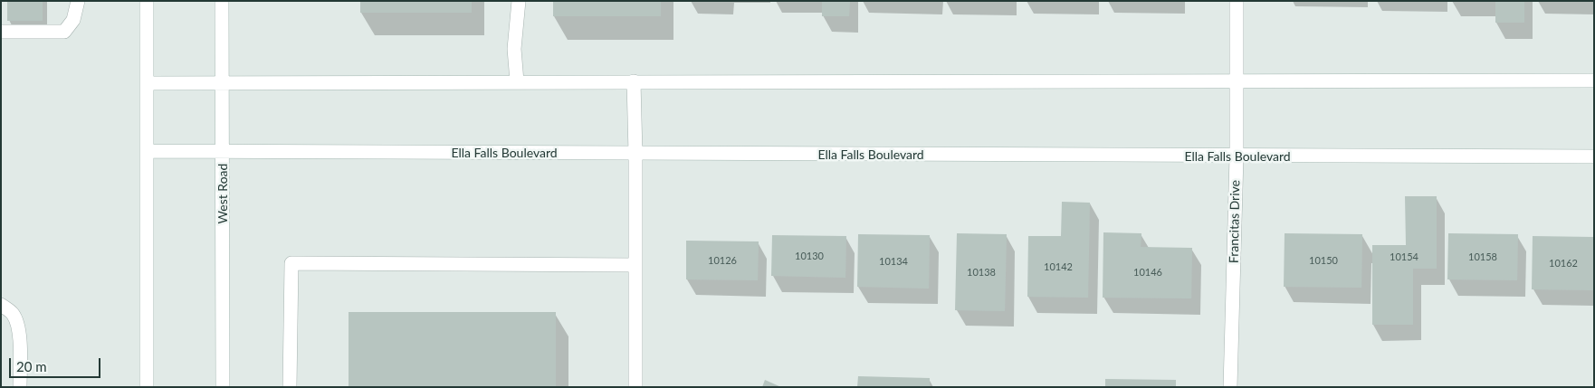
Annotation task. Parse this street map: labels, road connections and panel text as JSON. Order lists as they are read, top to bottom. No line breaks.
{"streets":{"street":["Ella Falls Boulevard","West Road","Francitas Drive"]},"crossings":[["Ella Falls Boulevard","West Road"],["Ella Falls Boulevard","Francitas Drive"]],"house_numbers":["10130","10154","10158","10126","10150","10134","10162","10142","10138","10146"],"scale_bar":"20 m"}
